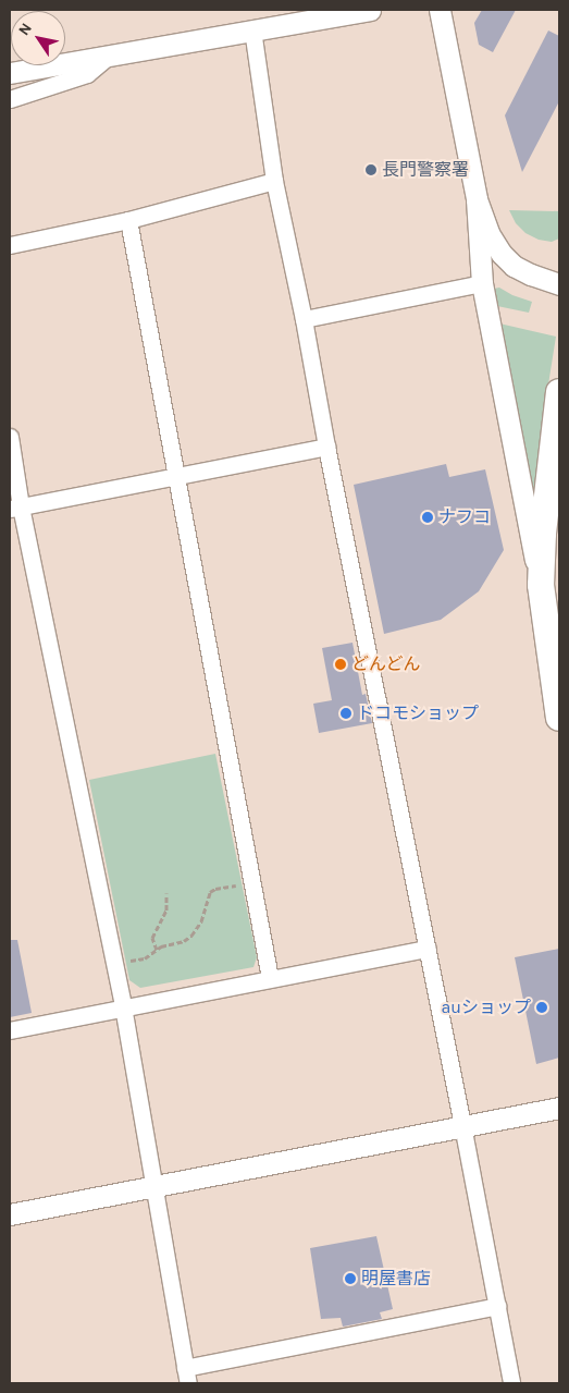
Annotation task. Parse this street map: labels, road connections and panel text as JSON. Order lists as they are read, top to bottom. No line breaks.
{"places":["長門警察署","ナフコ","どんどん","ドコモショップ","auショップ","明屋書店"],"north":"top left"}
